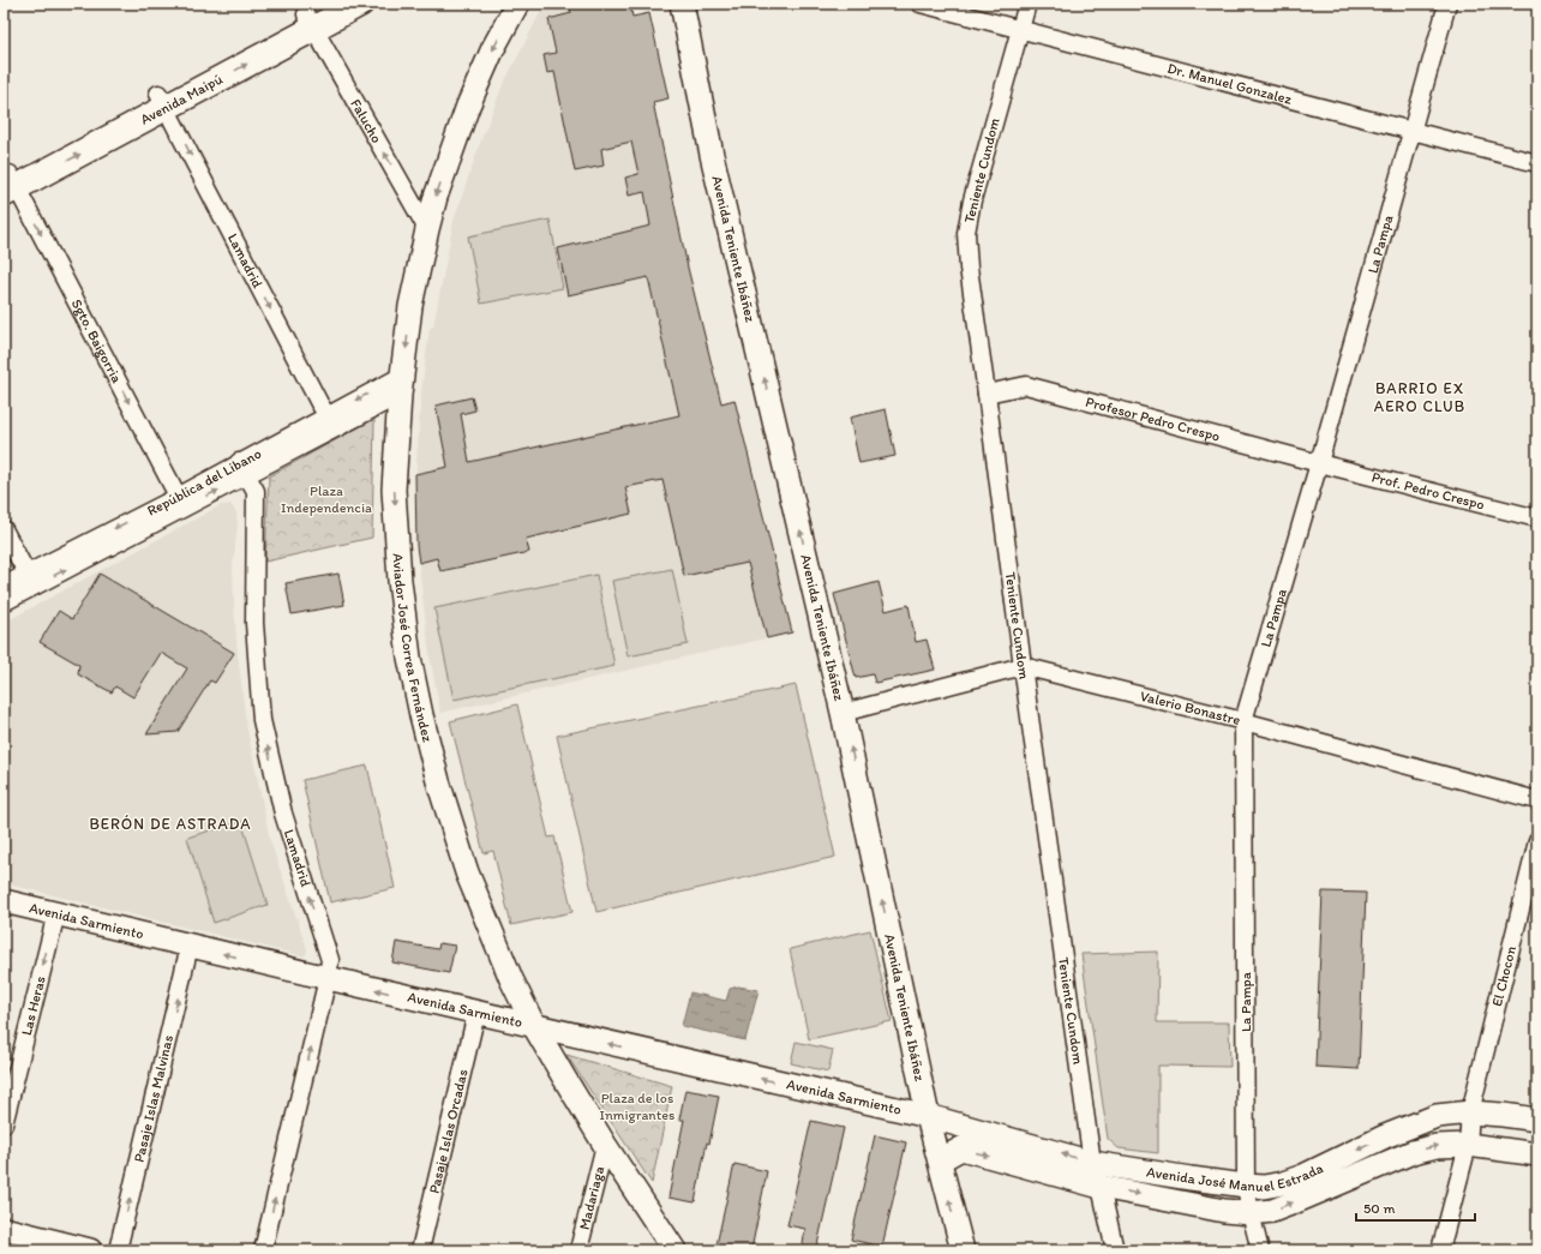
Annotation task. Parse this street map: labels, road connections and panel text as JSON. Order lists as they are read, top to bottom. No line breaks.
{"streets":{"main road":["Avenida Maipú","Avenida Teniente Ibáñez","Aviador José Correa Fernández","Avenida Sarmiento","Avenida José Manuel Estrada"],"street":["Dr. Manuel Gonzalez","Falucho","Teniente Cundom","La Pampa","Lamadrid","Sgto. Baigorria","Profesor Pedro Crespo","República del Libano","Prof. Pedro Crespo","Valerio Bonastre","El Chocon","Las Heras","Pasaje Islas Malvinas","Pasaje Islas Orcadas","Madariaga"]},"crossings":[["Dr. Manuel Gonzalez","Teniente Cundom"],["Dr. Manuel Gonzalez","La Pampa"],["Avenida Maipú","Falucho"],["Avenida Maipú","Lamadrid"],["Avenida Maipú","Sgto. Baigorria"],["Falucho","Aviador José Correa Fernández"],["Teniente Cundom","Profesor Pedro Crespo"],["Teniente Cundom","Valerio Bonastre"],["Teniente Cundom","Avenida José Manuel Estrada"],["La Pampa","Profesor Pedro Crespo"],["La Pampa","Prof. Pedro Crespo"],["La Pampa","Valerio Bonastre"],["La Pampa","Avenida José Manuel Estrada"],["Avenida Teniente Ibáñez","Valerio Bonastre"],["Avenida Teniente Ibáñez","Avenida Sarmiento"],["Avenida Teniente Ibáñez","Avenida José Manuel Estrada"],["Lamadrid","República del Libano"],["Lamadrid","Avenida Sarmiento"],["Sgto. Baigorria","República del Libano"],["Profesor Pedro Crespo","Prof. Pedro Crespo"],["República del Libano","Aviador José Correa Fernández"],["Aviador José Correa Fernández","Avenida Sarmiento"],["Aviador José Correa Fernández","Madariaga"],["Avenida Sarmiento","Las Heras"],["Avenida Sarmiento","Pasaje Islas Malvinas"],["Avenida Sarmiento","Pasaje Islas Orcadas"],["Avenida Sarmiento","Avenida José Manuel Estrada"],["El Chocon","Avenida José Manuel Estrada"]],"one_way":["Falucho","Avenida Teniente Ibáñez","Sgto. Baigorria","Aviador José Correa Fernández","Avenida Sarmiento","Las Heras","Pasaje Islas Malvinas"],"districts":["BARRIO EX AERO CLUB","BERÓN DE ASTRADA"],"parks":["Plaza Independencia","Plaza de los Inmigrantes"],"scale_bar":"50 m"}
